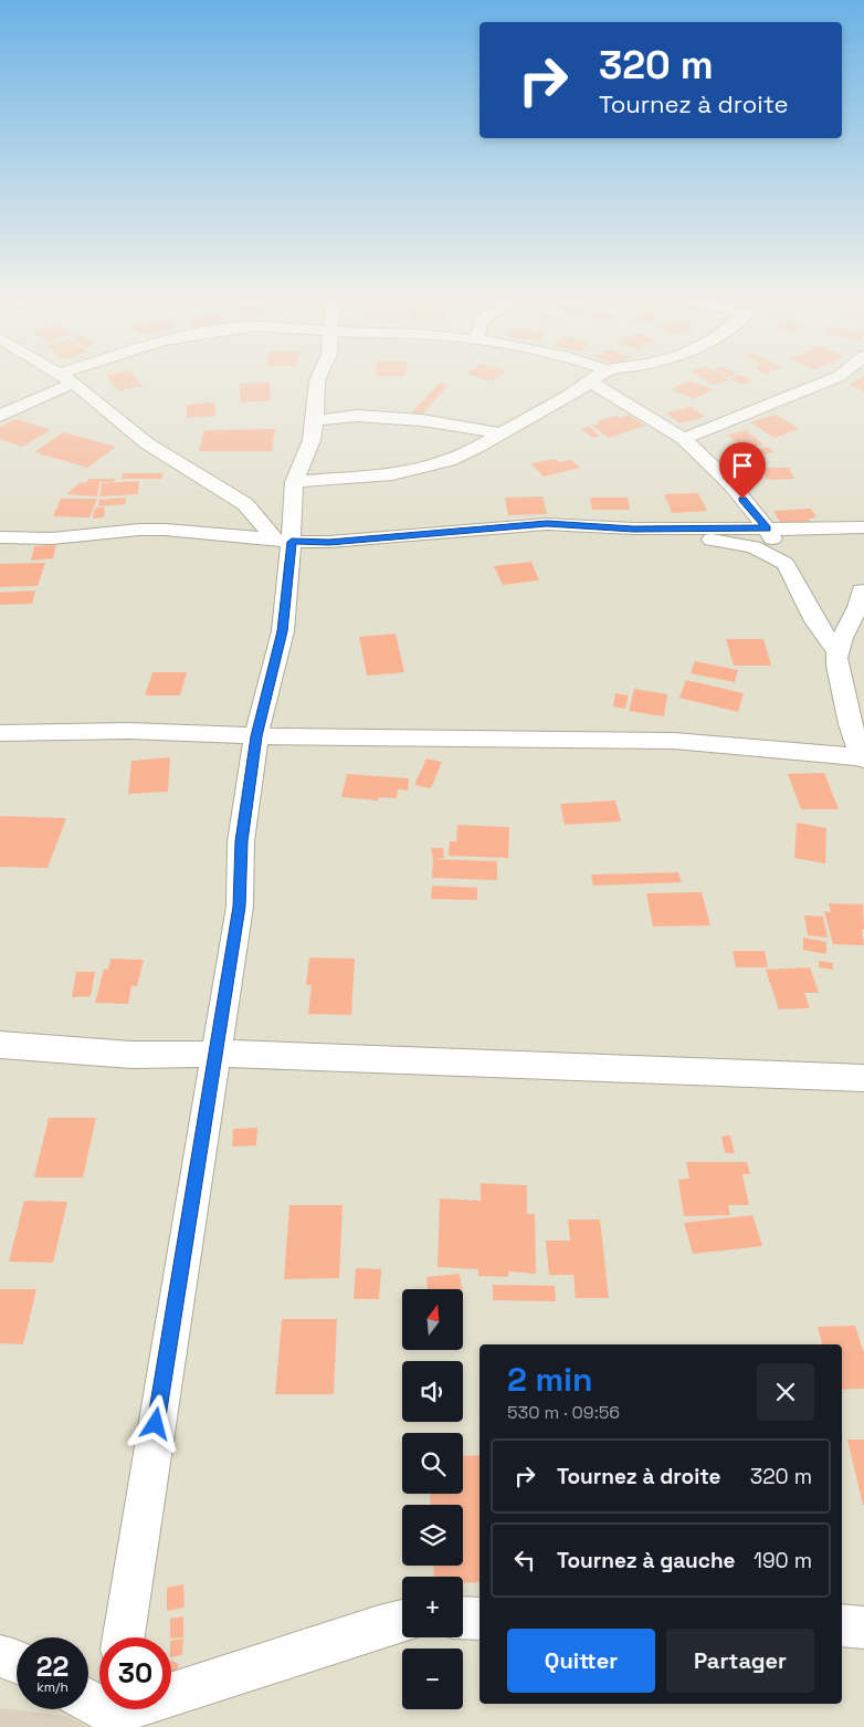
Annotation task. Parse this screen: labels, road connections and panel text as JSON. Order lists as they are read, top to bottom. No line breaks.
{"north":"top","page":{"turn":["320 m","Tournez à droite"],"map_buttons":["+","−"],"heading":["2 min","530 m · 09:56"],"list":[{"name":"Tournez à droite","value":"320 m"},{"name":"Tournez à gauche","value":"190 m"}],"buttons":["Quitter","Partager"],"speed":"22 km/h","limit":"30"}}
